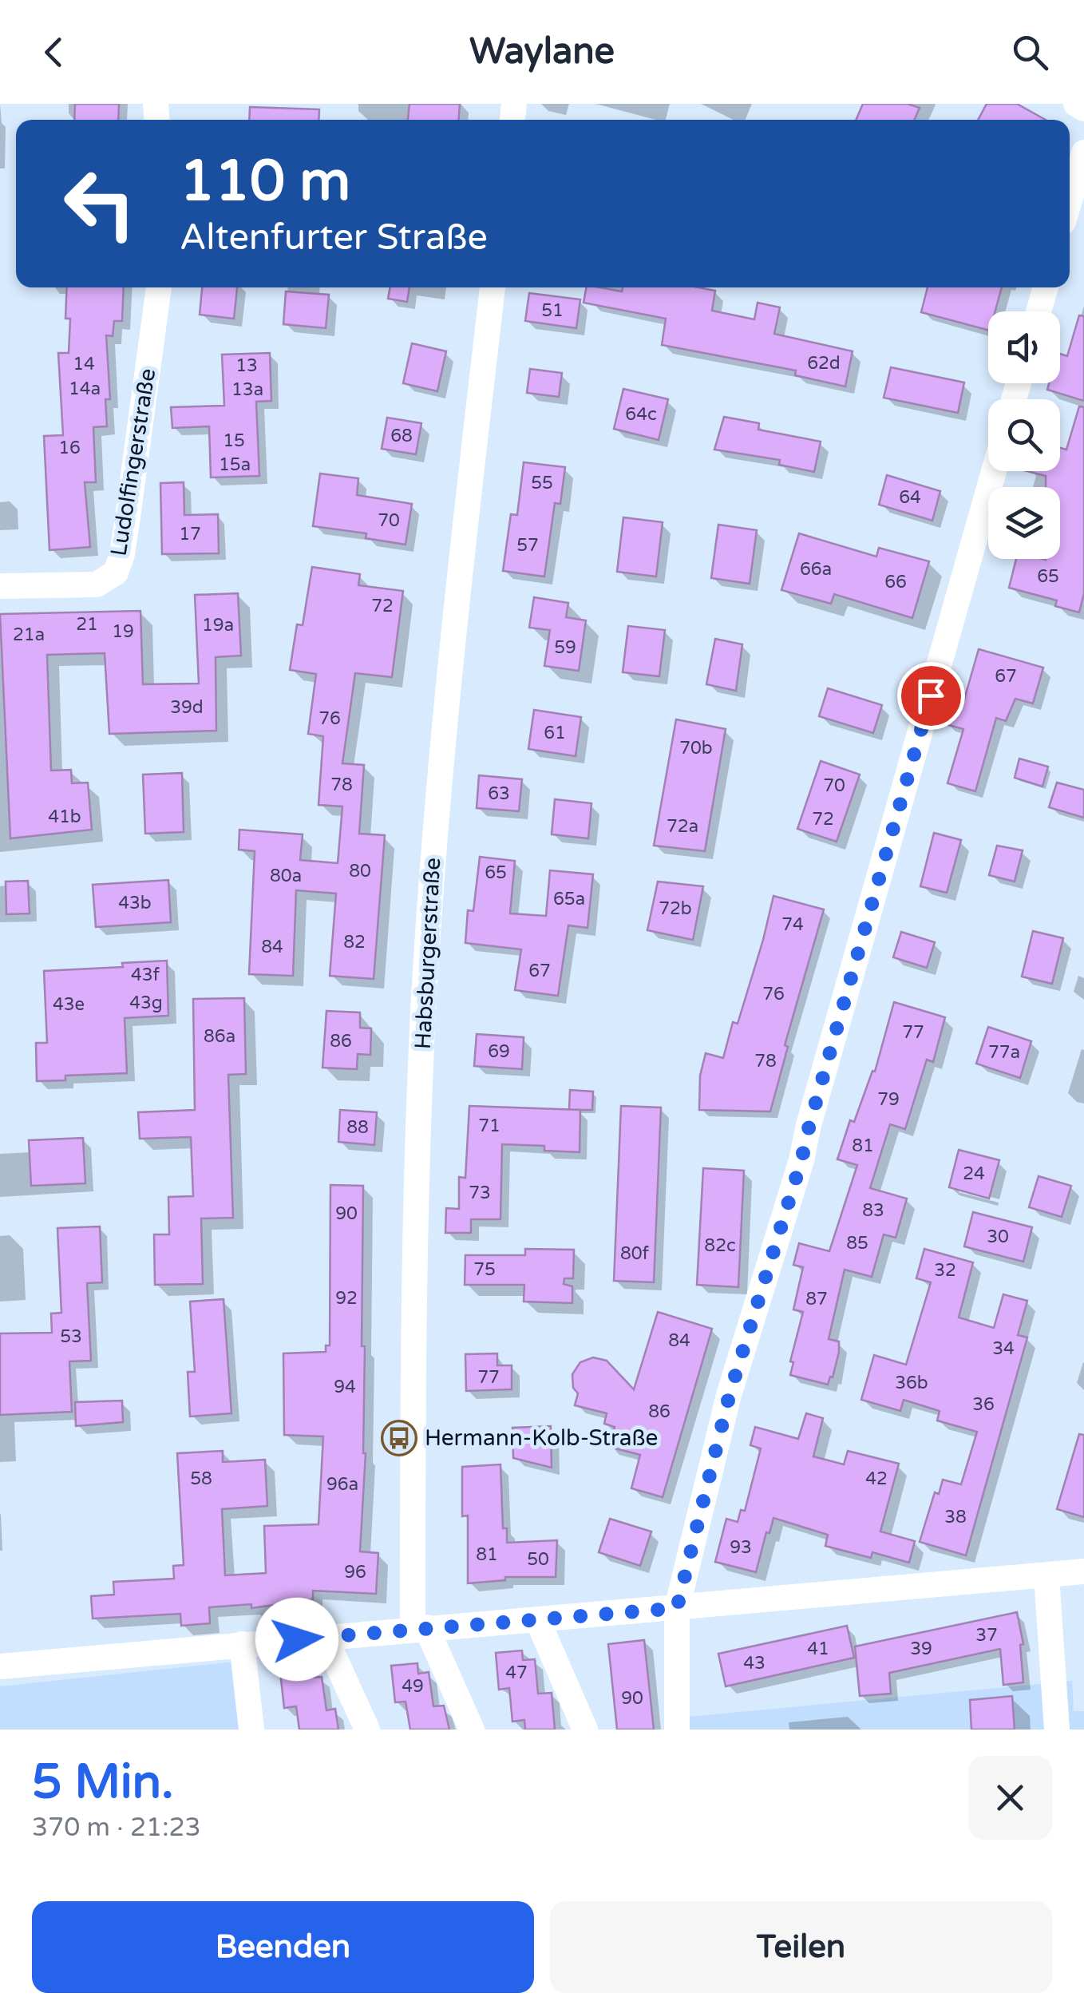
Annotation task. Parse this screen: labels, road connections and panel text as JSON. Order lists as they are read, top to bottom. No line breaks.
{"streets":{"street":["Ludolfingerstraße","Habsburgerstraße"]},"places":{"bus stop":["Hermann-Kolb-Straße"]},"house_numbers":["51","62d","14","13","14a","13a","64c","68","15","16","15a","55","64","70","17","57","66a","65","66","72","21","19a","19","21a","59","67","39d","76","61","70b","78","70","63","41b","72","72a","80","65","80a","65a","43b","72b","74","82","84","67","43f","76","43g","43e","77","86a","86","69","77a","78","79","71","88","81","24","73","83","90","30","85","82c","80f","75","32","92","87","53","84","34","77","36b","94","36","86","58","42","96a","38","93","81","50","96","37","41","39","43","47","49","90"],"page":{"header":"Waylane","turn":["110 m","Altenfurter Straße"],"heading":["5 Min.","370 m · 21:23"],"buttons":["Beenden","Teilen"]}}
